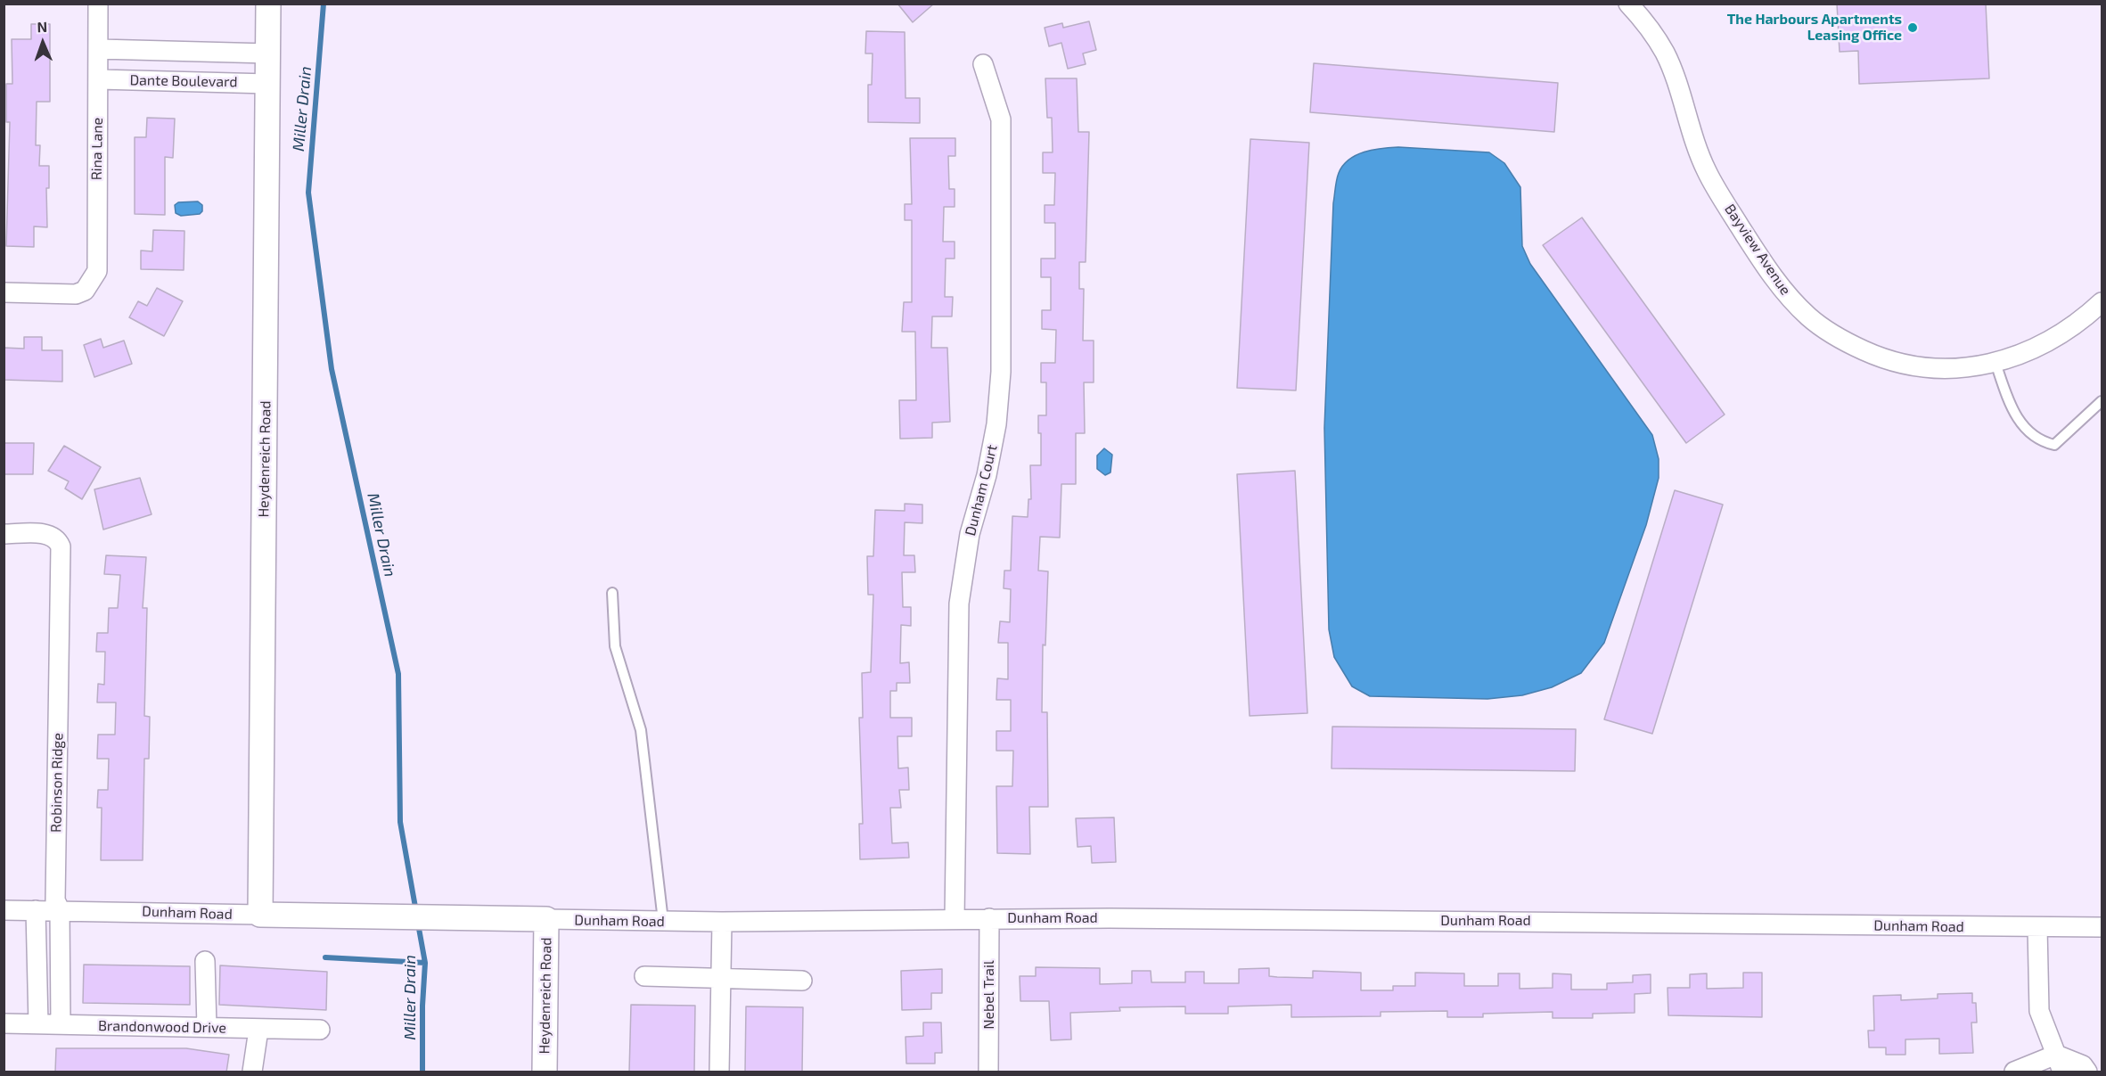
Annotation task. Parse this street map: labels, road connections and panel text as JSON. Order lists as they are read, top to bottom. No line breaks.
{"streets":{"street":["Dante Boulevard","Rina Lane","Bayview Avenue","Heydenreich Road","Dunham Court","Robinson Ridge","Dunham Road","Nebel Trail","Brandonwood Drive"]},"crossings":[["Dante Boulevard","Rina Lane"],["Dante Boulevard","Heydenreich Road"],["Heydenreich Road","Dunham Road"],["Dunham Court","Dunham Road"],["Robinson Ridge","Dunham Road"],["Robinson Ridge","Brandonwood Drive"],["Dunham Road","Nebel Trail"]],"water":["Miller Drain"],"places":["The Harbours Apartments Leasing Office"],"north":"top"}
